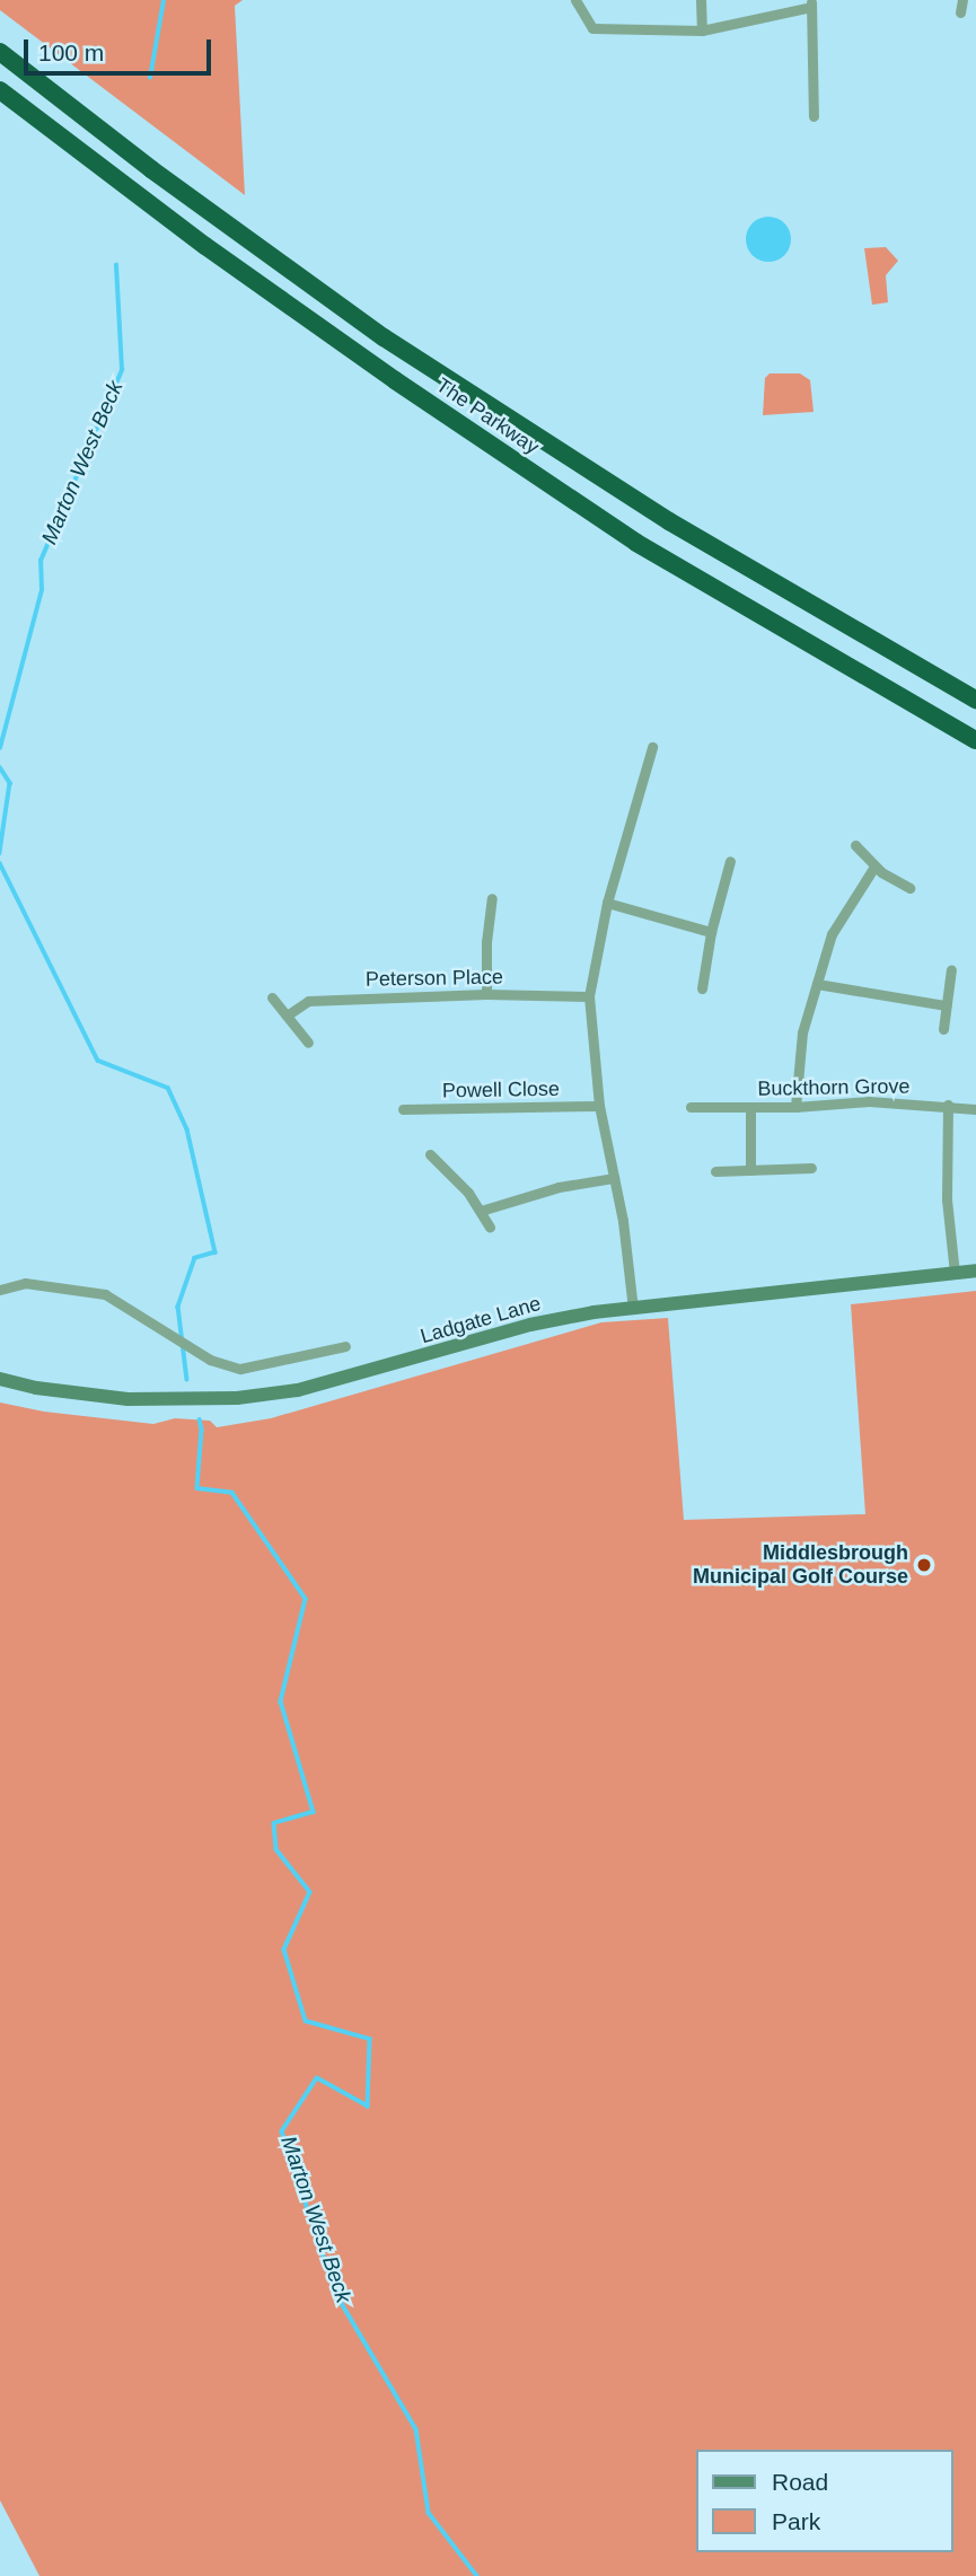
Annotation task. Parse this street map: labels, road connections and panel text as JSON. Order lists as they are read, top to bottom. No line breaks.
{"streets":{"highway":["The Parkway"],"main road":["Ladgate Lane"],"street":["Peterson Place","Buckthorn Grove","Powell Close"]},"water":["Marton West Beck"],"places":["Middlesbrough Municipal Golf Course"],"legend":["Road","Park"],"scale_bar":"100 m"}
